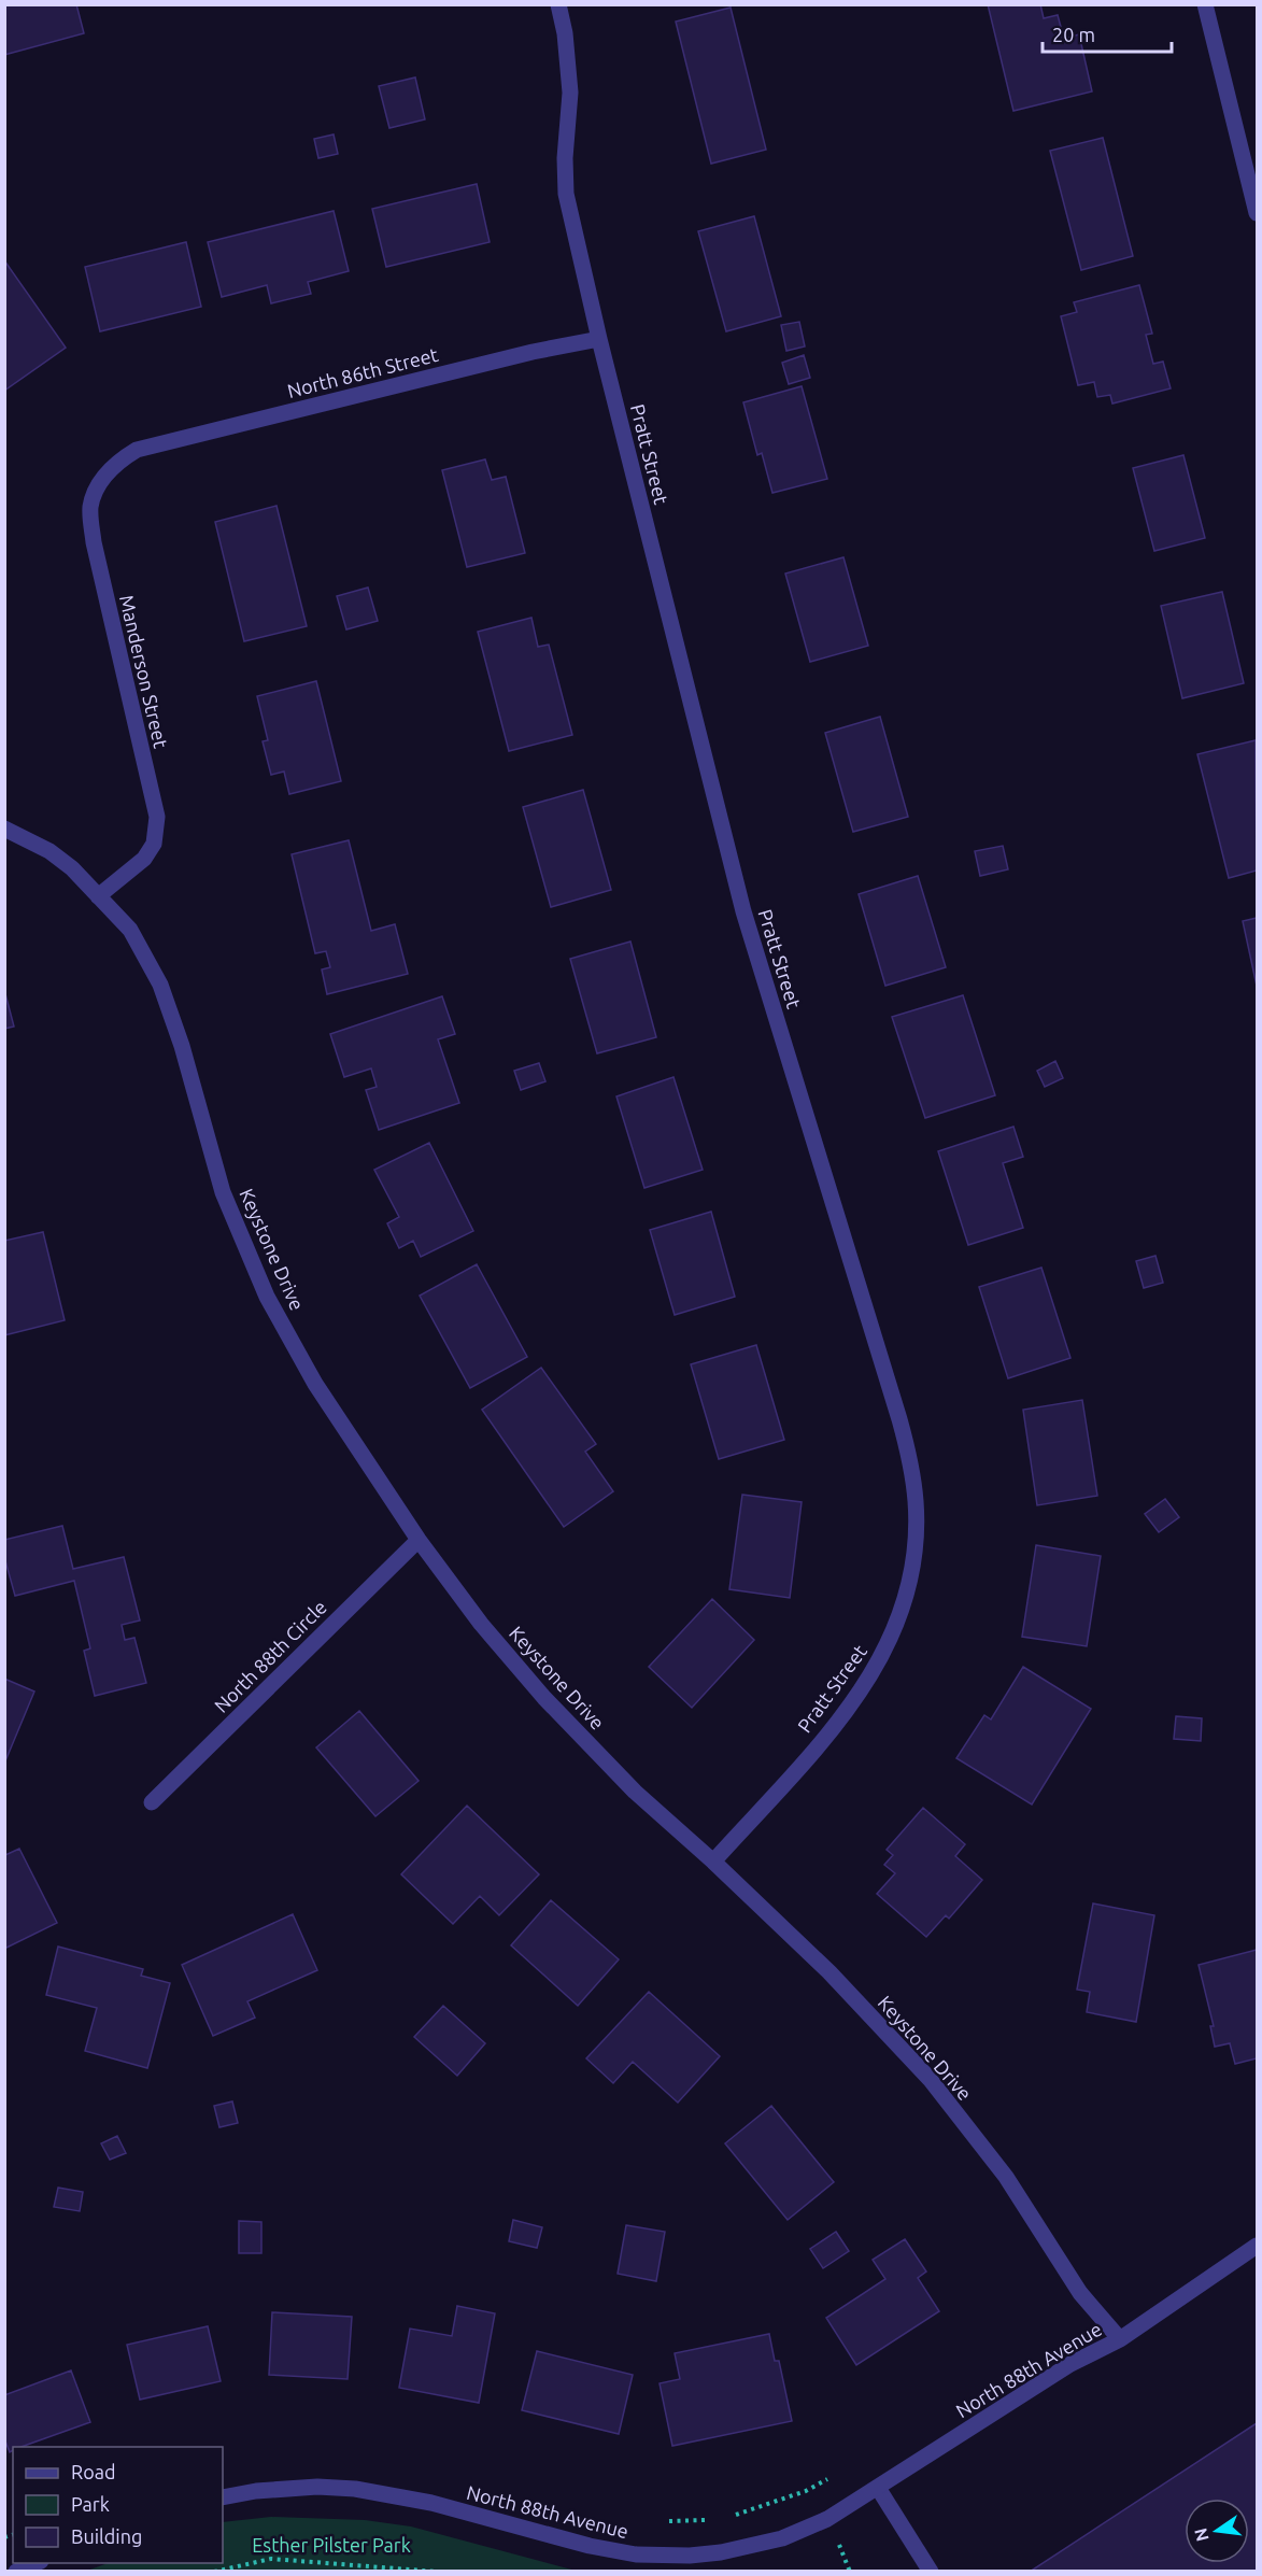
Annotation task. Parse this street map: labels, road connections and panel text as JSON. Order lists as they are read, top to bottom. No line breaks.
{"streets":{"street":["North 86th Street","Pratt Street","Manderson Street","Keystone Drive","North 88th Circle","North 88th Avenue"]},"crossings":[["North 86th Street","Pratt Street"],["North 86th Street","Manderson Street"],["Pratt Street","Keystone Drive"],["Manderson Street","Keystone Drive"],["Keystone Drive","North 88th Circle"],["Keystone Drive","North 88th Avenue"]],"parks":["Esther Pilster Park"],"legend":["Road","Park","Building"],"scale_bar":"20 m","north":"left"}
